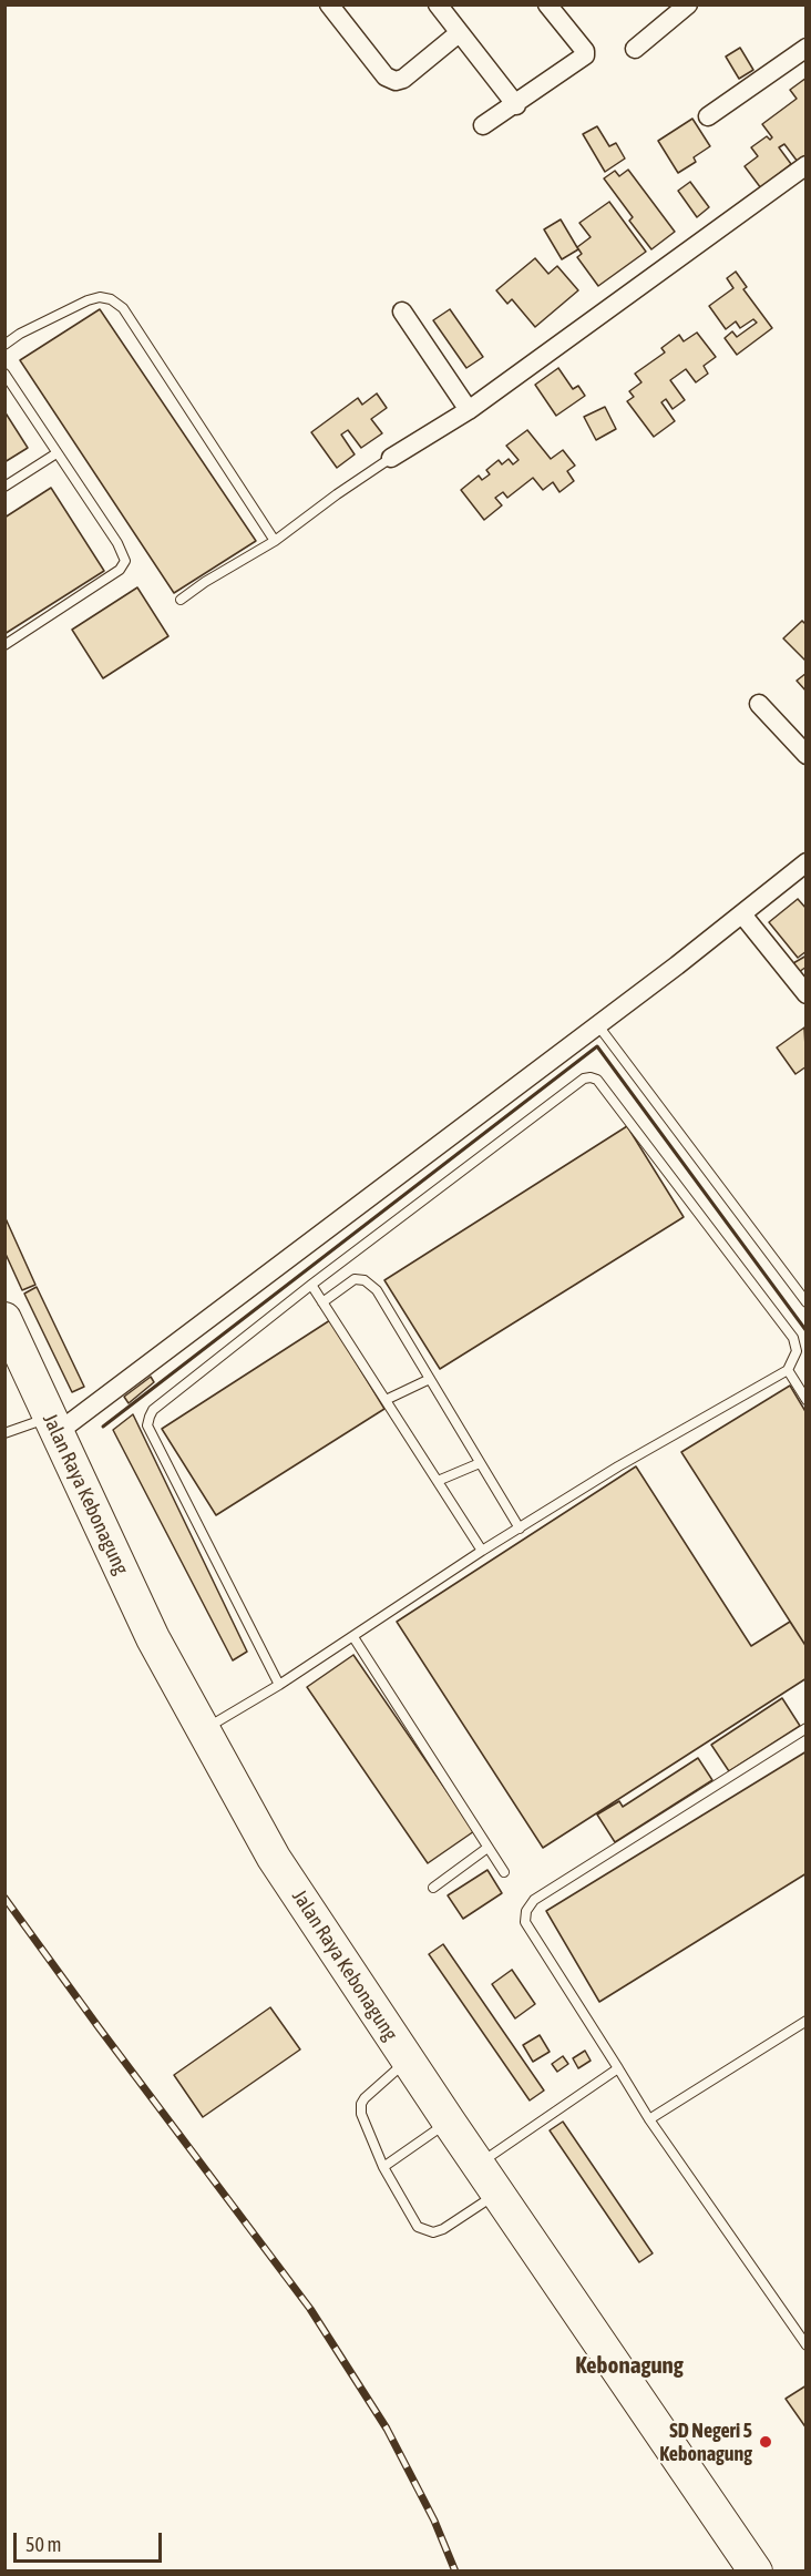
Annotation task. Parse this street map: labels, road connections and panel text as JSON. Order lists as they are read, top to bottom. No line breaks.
{"streets":{"highway":["Jalan Raya Kebonagung"]},"districts":["Kebonagung"],"places":["SD Negeri 5 Kebonagung"],"scale_bar":"50 m"}
